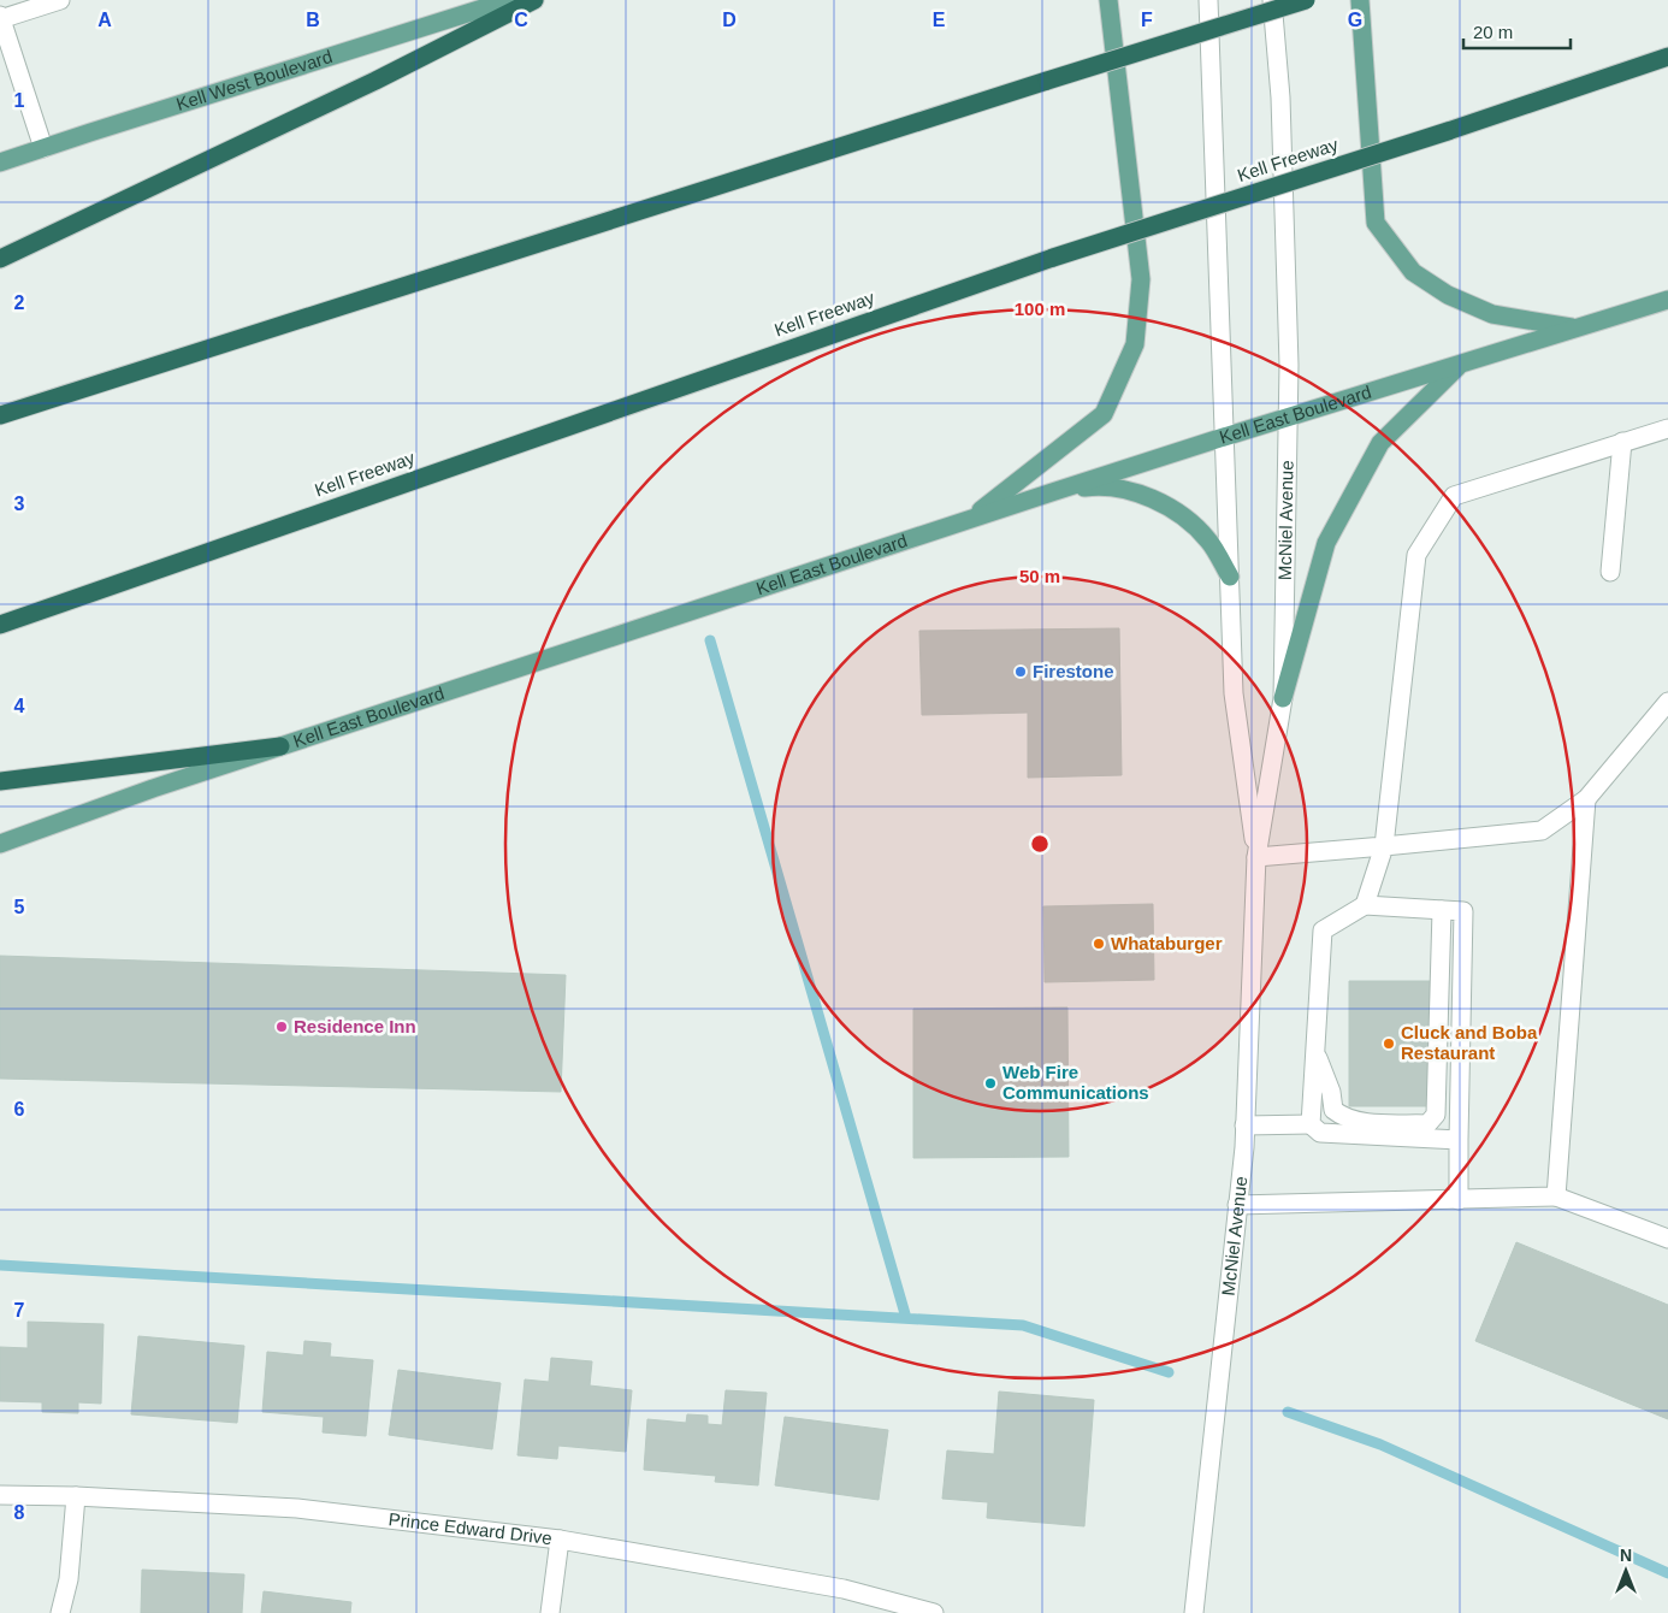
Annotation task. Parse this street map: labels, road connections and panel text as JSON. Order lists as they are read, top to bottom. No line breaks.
{"streets":{"highway":["Kell Freeway"],"main road":["Kell West Boulevard","Kell East Boulevard"],"street":["McNiel Avenue","Prince Edward Drive"]},"crossings":[["Kell East Boulevard","McNiel Avenue"]],"places":["Firestone","Whataburger","Residence Inn","Cluck and Boba Restaurant","Web Fire Communications"],"scale_bar":"20 m","north":"top","grid":{"columns":["A","B","C","D","E","F","G"],"rows":["1","2","3","4","5","6","7","8"]},"rings":["100 m","50 m"]}
